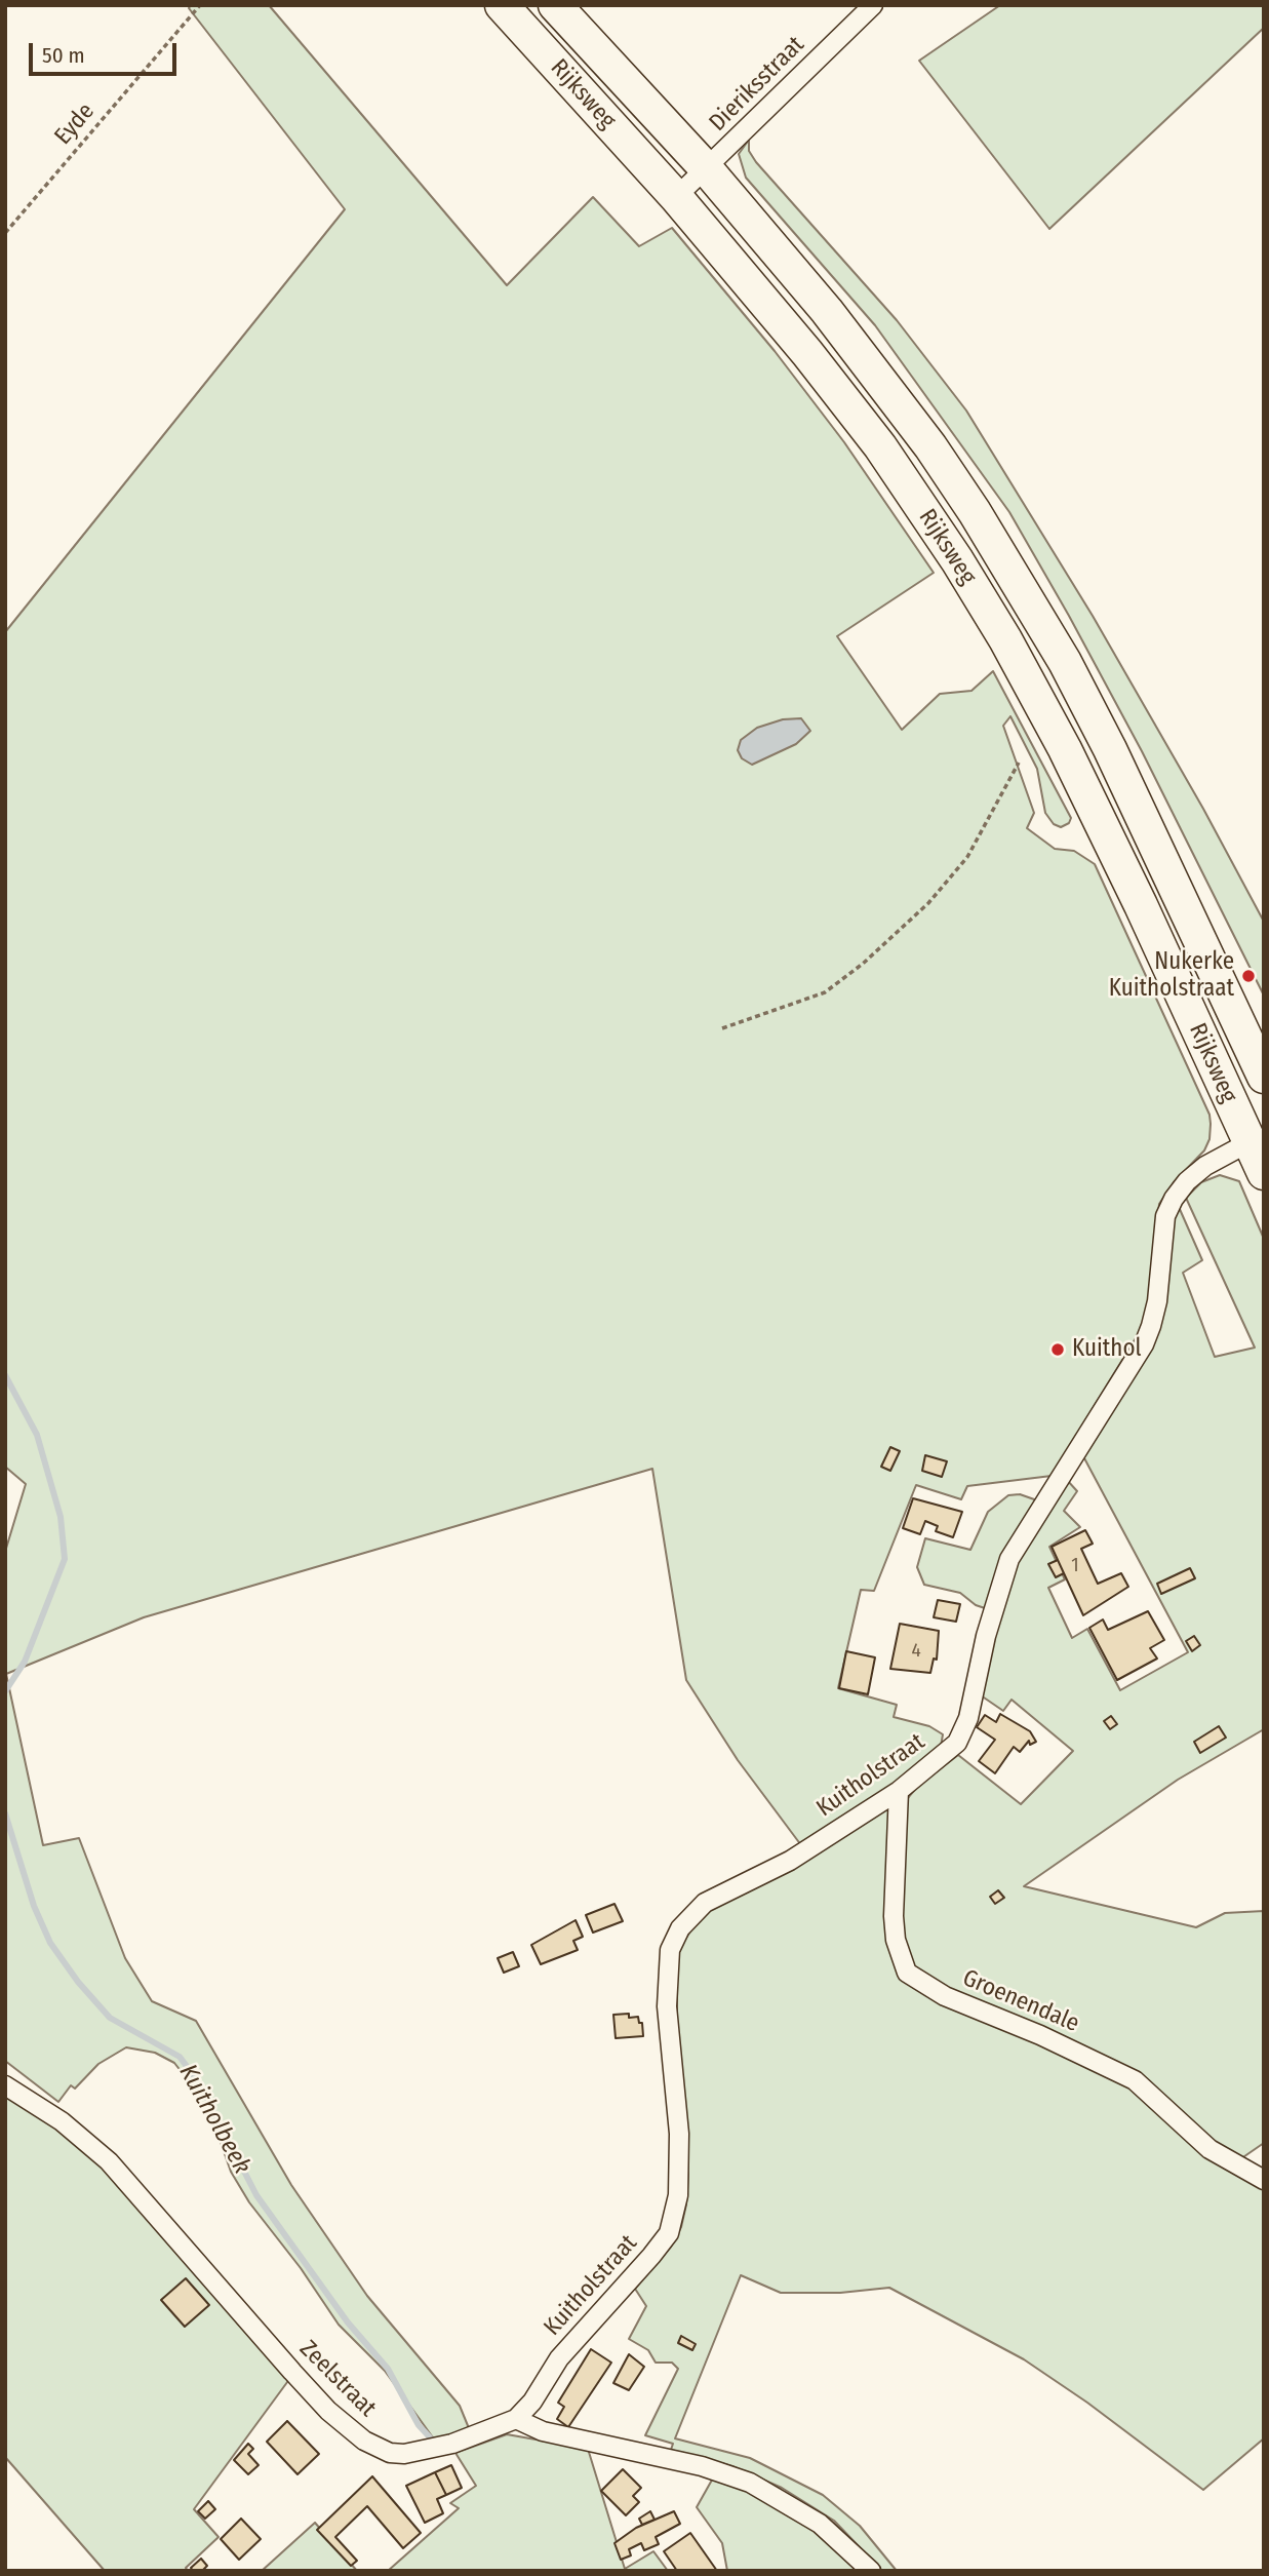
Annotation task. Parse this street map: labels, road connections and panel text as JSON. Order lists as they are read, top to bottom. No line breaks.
{"streets":{"highway":["Rijksweg"],"street":["Dieriksstraat","Kuitholstraat","Groenendale","Zeelstraat"],"path":["Eyde"]},"crossings":[["Dieriksstraat","Rijksweg"],["Rijksweg","Kuitholstraat"],["Kuitholstraat","Groenendale"],["Kuitholstraat","Zeelstraat"]],"water":["Kuitholbeek"],"places":["Nukerke Kuitholstraat","Kuithol"],"house_numbers":["1","4"],"scale_bar":"50 m"}
